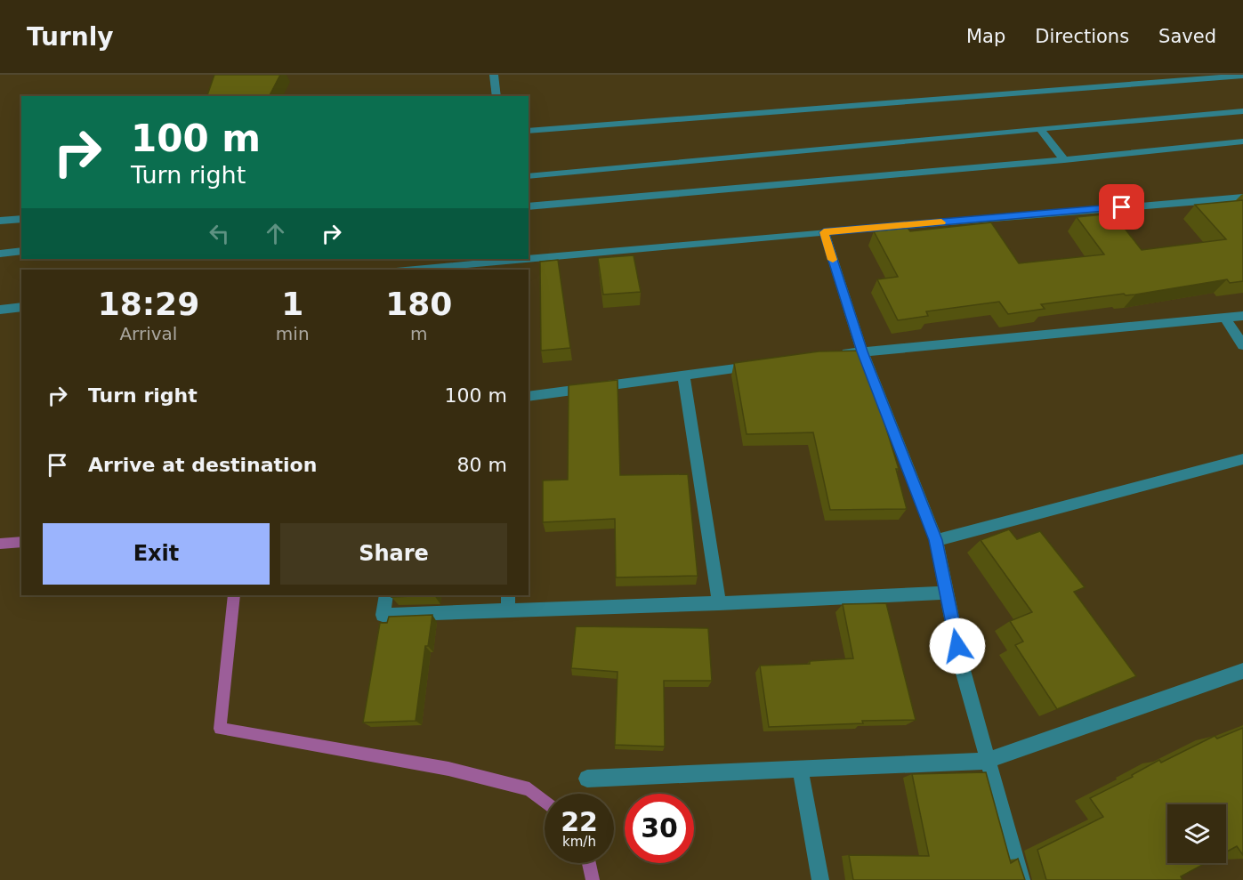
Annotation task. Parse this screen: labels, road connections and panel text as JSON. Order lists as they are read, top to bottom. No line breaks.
{"page":{"header":"Turnly","nav":["Map","Directions","Saved"],"turn":["100 m","Turn right"],"eta":["18:29","Arrival","1","min","180","m"],"list":[{"name":"Turn right","value":"100 m"},{"name":"Arrive at destination","value":"80 m"}],"buttons":["Exit","Share"],"speed":"22 km/h","limit":"30"}}
